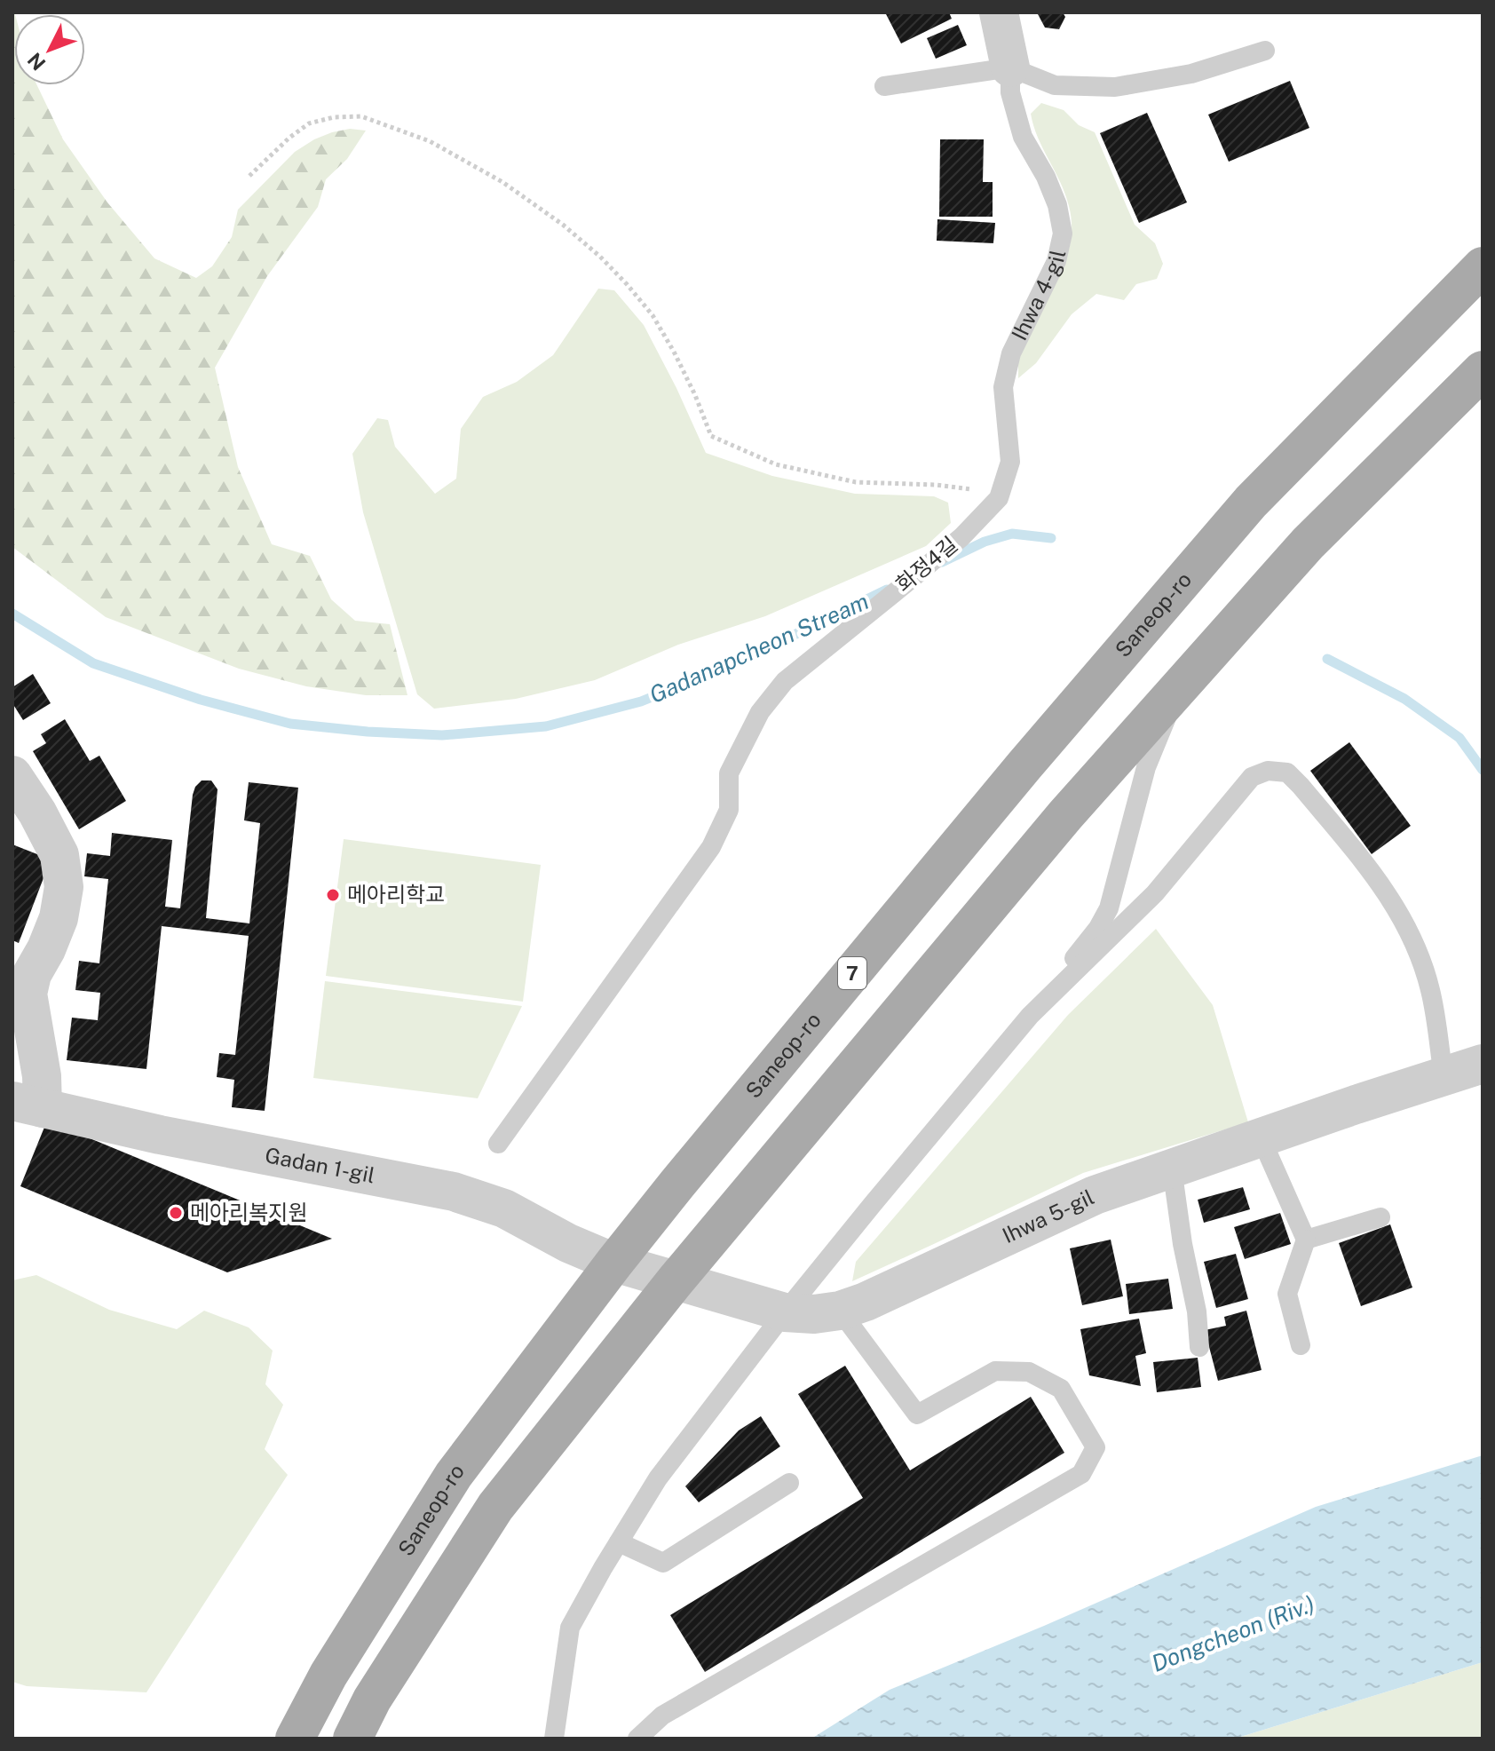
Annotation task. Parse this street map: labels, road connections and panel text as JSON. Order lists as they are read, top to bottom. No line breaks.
{"streets":{"main road":["Saneop-ro","7"],"street":["Ihwa 4-gil","Gadan 1-gil","Ihwa 5-gil"],"lane":["화정4길"]},"crossings":[["Ihwa 4-gil","화정4길"],["Saneop-ro","Gadan 1-gil"],["Saneop-ro","Ihwa 5-gil"],["Gadan 1-gil","Ihwa 5-gil"]],"water":["Gadanapcheon Stream","Dongcheon (Riv.)"],"places":["메아리학교","메아리복지원"],"north":"bottom left"}
